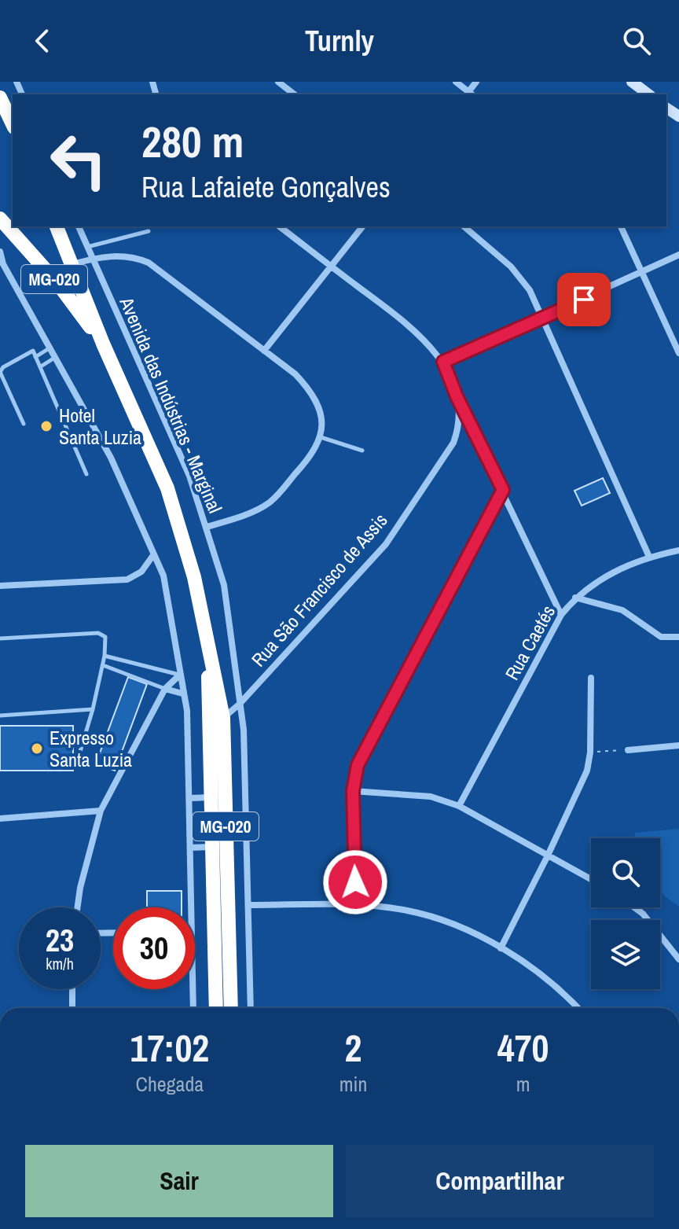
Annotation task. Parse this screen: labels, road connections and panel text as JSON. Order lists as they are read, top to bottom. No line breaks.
{"streets":{"highway":["MG-020"],"street":["Avenida das Indústrias - Marginal","Rua São Francisco de Assis","Rua Caetés"]},"crossings":[["MG-020","Rua São Francisco de Assis"],["Avenida das Indústrias - Marginal","Rua São Francisco de Assis"]],"places":["Hotel Santa Luzia","Expresso Santa Luzia"],"page":{"header":"Turnly","turn":["280 m","Rua Lafaiete Gonçalves"],"speed":"23 km/h","limit":"30","eta":["17:02","Chegada","2","min","470","m"],"buttons":["Sair","Compartilhar"]}}
